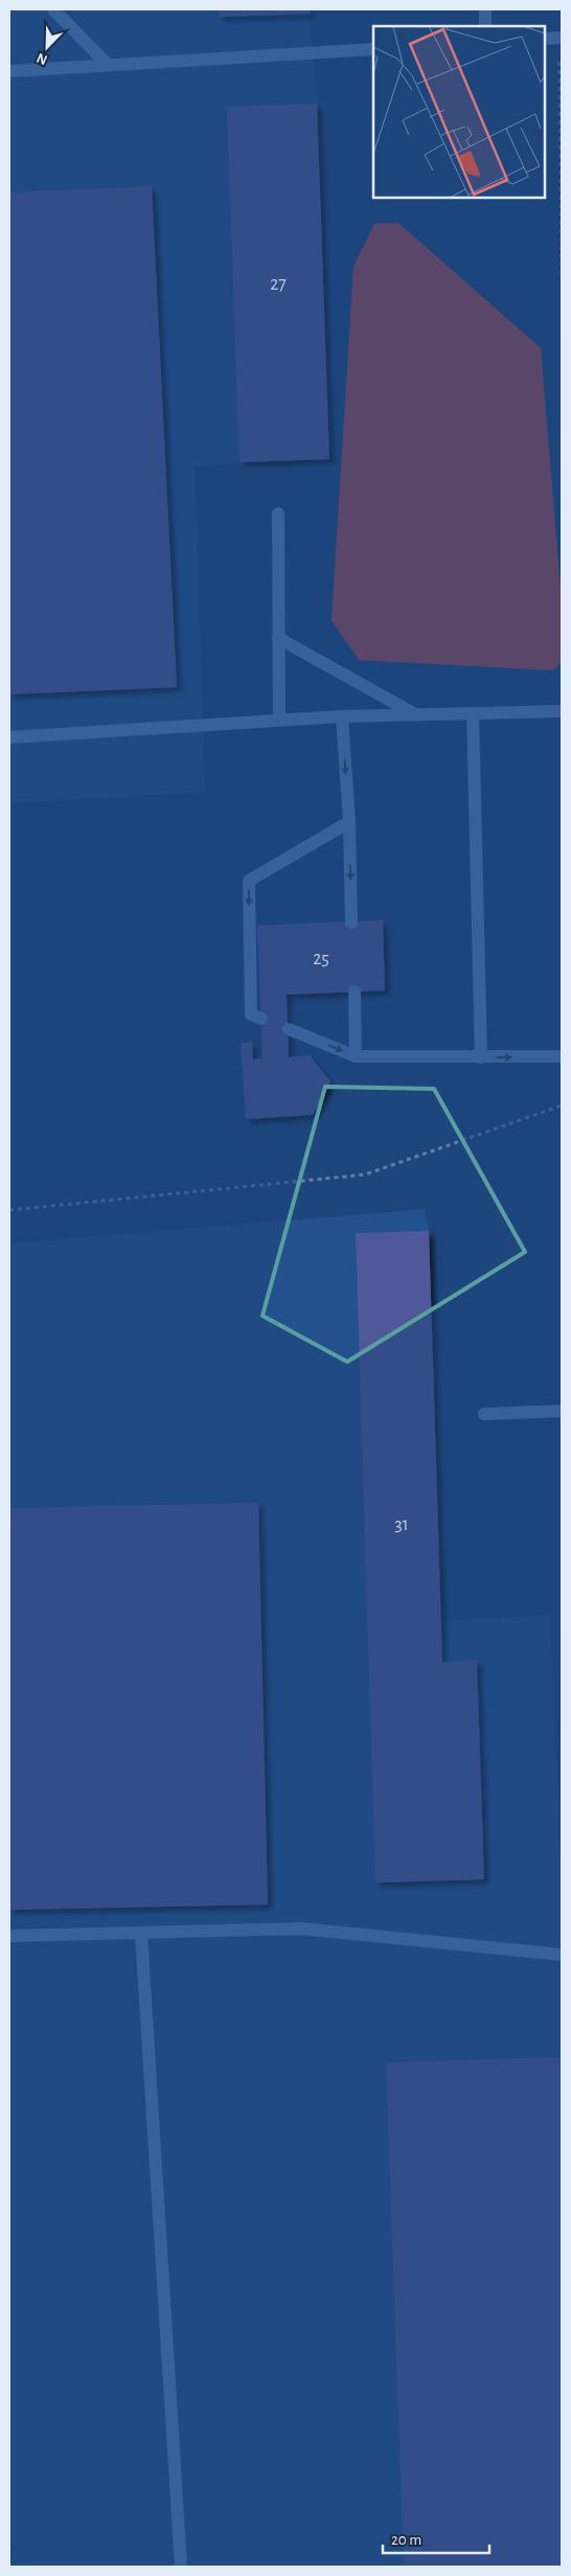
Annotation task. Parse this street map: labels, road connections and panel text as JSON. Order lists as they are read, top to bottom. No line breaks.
{"house_numbers":["27","25","31"],"scale_bar":"20 m","north":"bottom left"}
